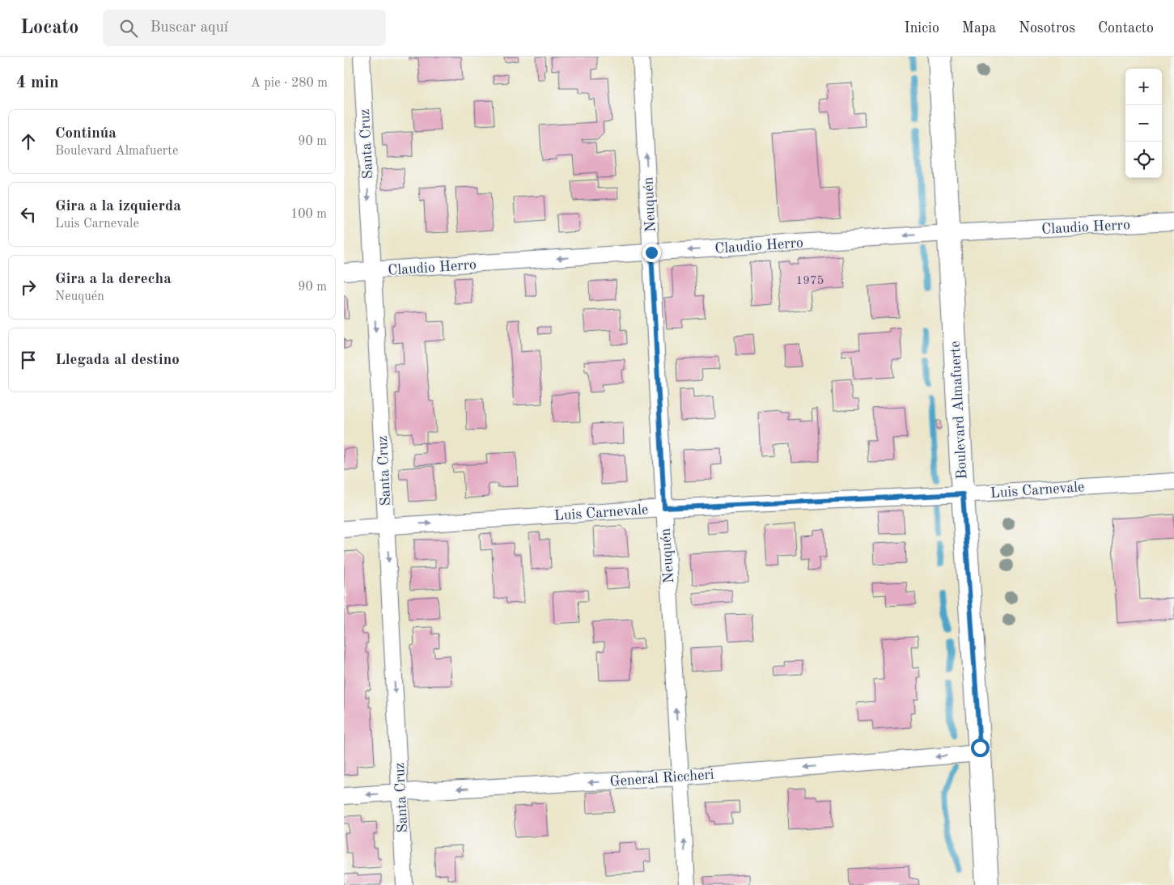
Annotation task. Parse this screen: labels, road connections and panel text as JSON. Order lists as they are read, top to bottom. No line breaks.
{"streets":{"main road":["Boulevard Almafuerte"],"street":["Santa Cruz","Neuquén","Claudio Herro","Luis Carnevale","General Riccheri"]},"crossings":[["Santa Cruz","Claudio Herro"],["Santa Cruz","Luis Carnevale"],["Santa Cruz","General Riccheri"],["Neuquén","Claudio Herro"],["Neuquén","Luis Carnevale"],["Neuquén","General Riccheri"],["Claudio Herro","Boulevard Almafuerte"],["Boulevard Almafuerte","Luis Carnevale"],["Boulevard Almafuerte","General Riccheri"]],"one_way":["Santa Cruz","Neuquén","Claudio Herro","General Riccheri"],"house_numbers":["1975"],"page":{"header":"Locato","search":"Buscar aquí","nav":["Inicio","Mapa","Nosotros","Contacto"],"heading":["4 min","A pie · 280 m"],"map_buttons":["+","−"],"list":[["Continúa","Boulevard Almafuerte","90 m"],["Gira a la izquierda","Luis Carnevale","100 m"],["Gira a la derecha","Neuquén","90 m"],"Llegada al destino"]}}
